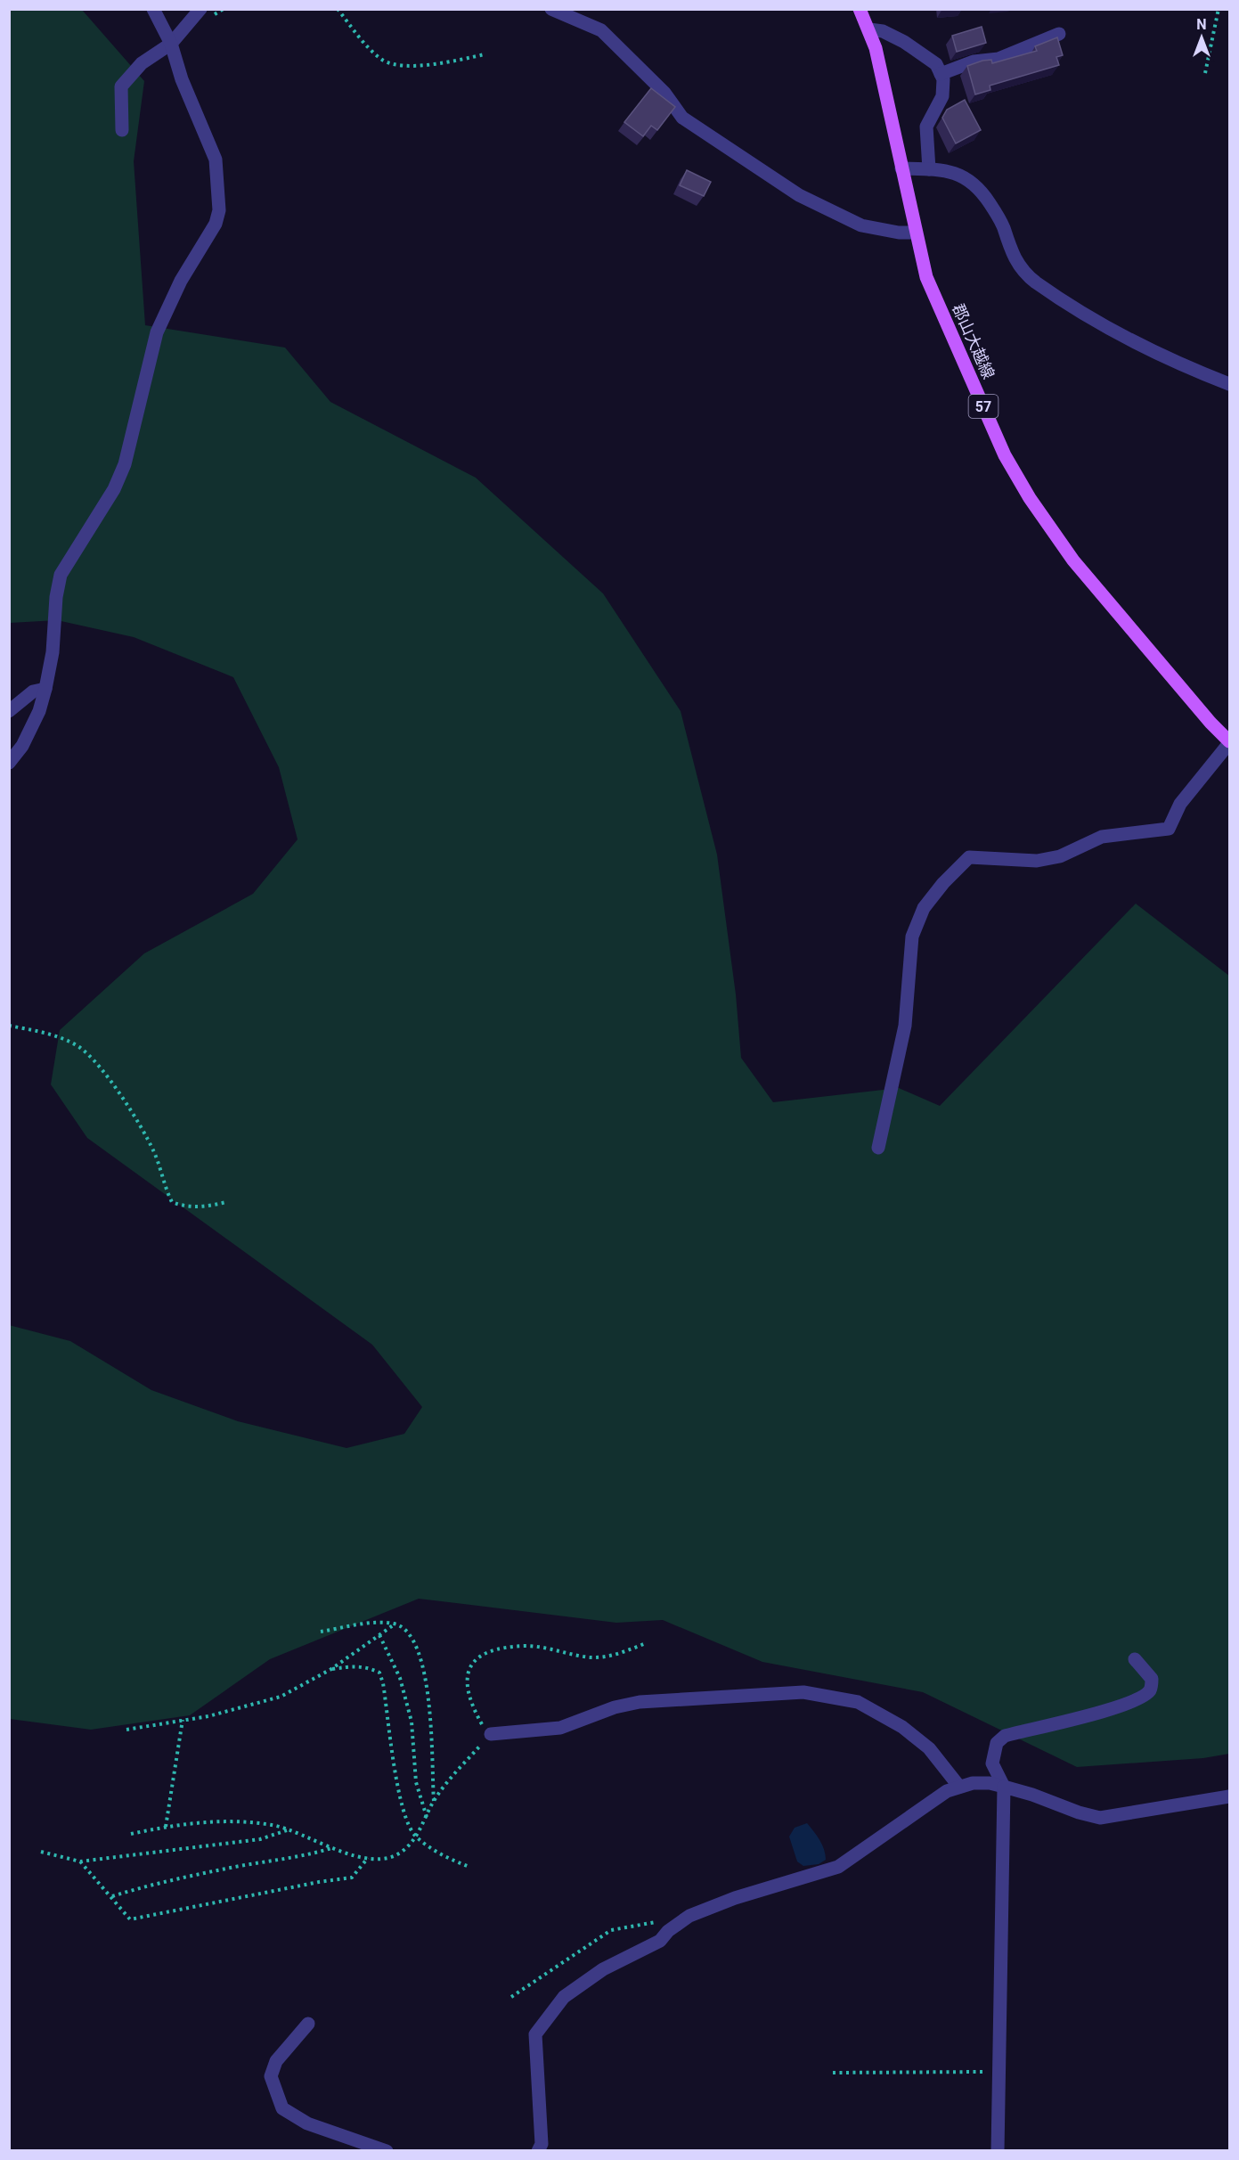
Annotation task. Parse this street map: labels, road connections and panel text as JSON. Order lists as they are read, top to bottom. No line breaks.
{"streets":{"main road":["郡山大越線","57"]},"north":"top"}
